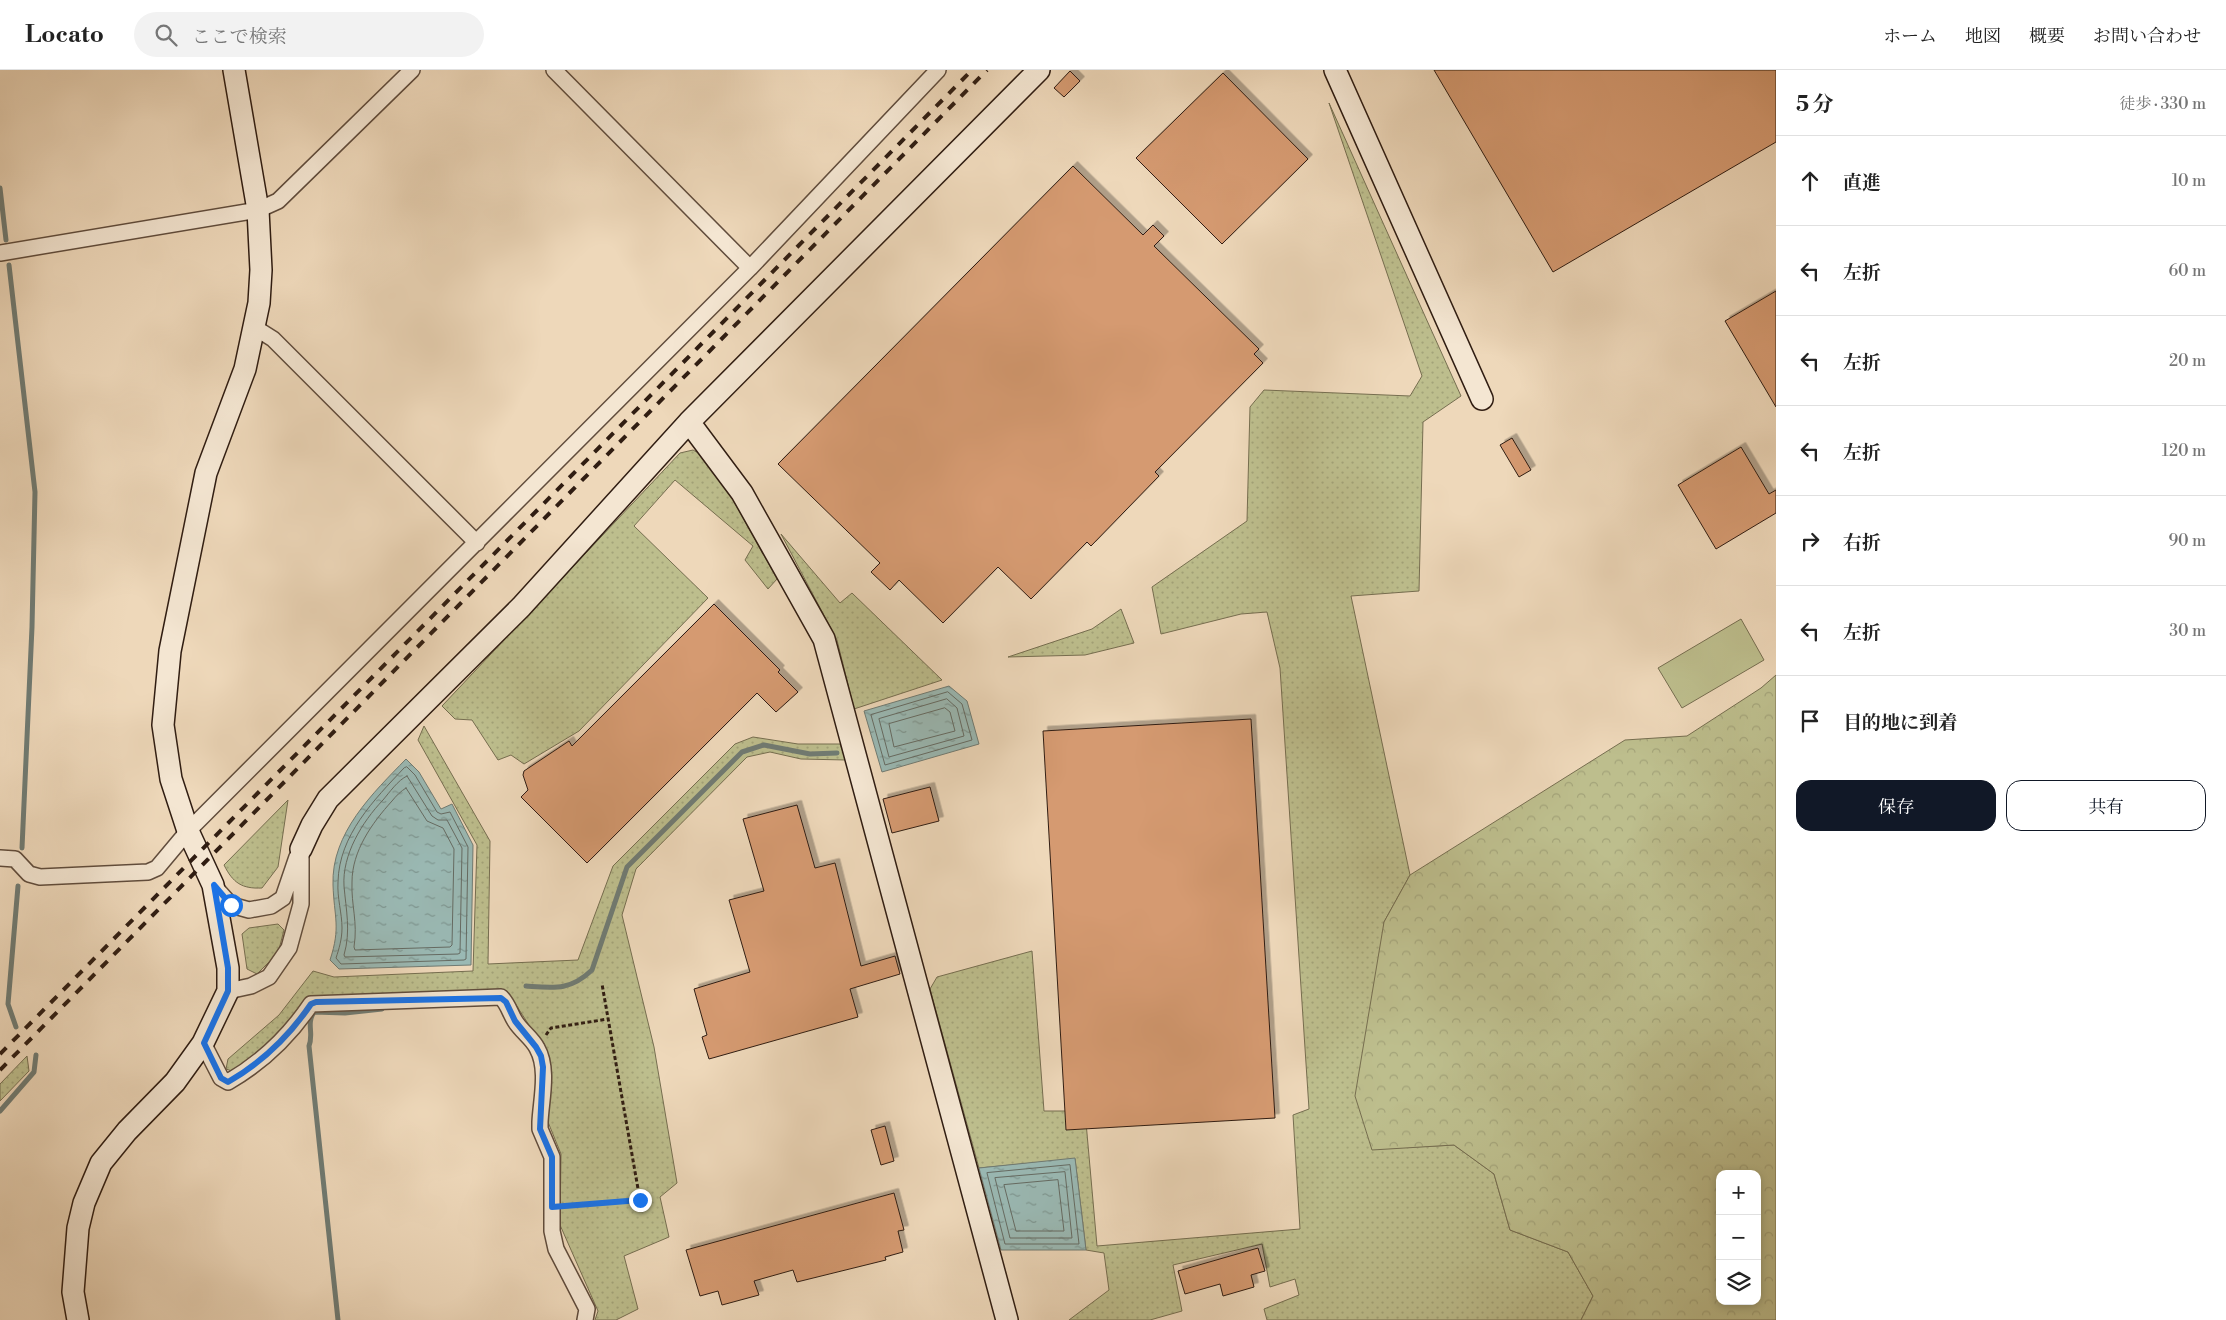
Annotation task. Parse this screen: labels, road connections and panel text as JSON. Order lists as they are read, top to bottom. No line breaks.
{"page":{"header":"Locato","search":"ここで検索","nav":["ホーム","地図","概要","お問い合わせ"],"heading":["5 分","徒歩 · 330 m"],"list":[["直進","10 m"],["左折","60 m"],["左折","20 m"],["左折","120 m"],["右折","90 m"],["左折","30 m"],"目的地に到着"],"buttons":["保存","共有"],"map_buttons":["+","−"]}}
